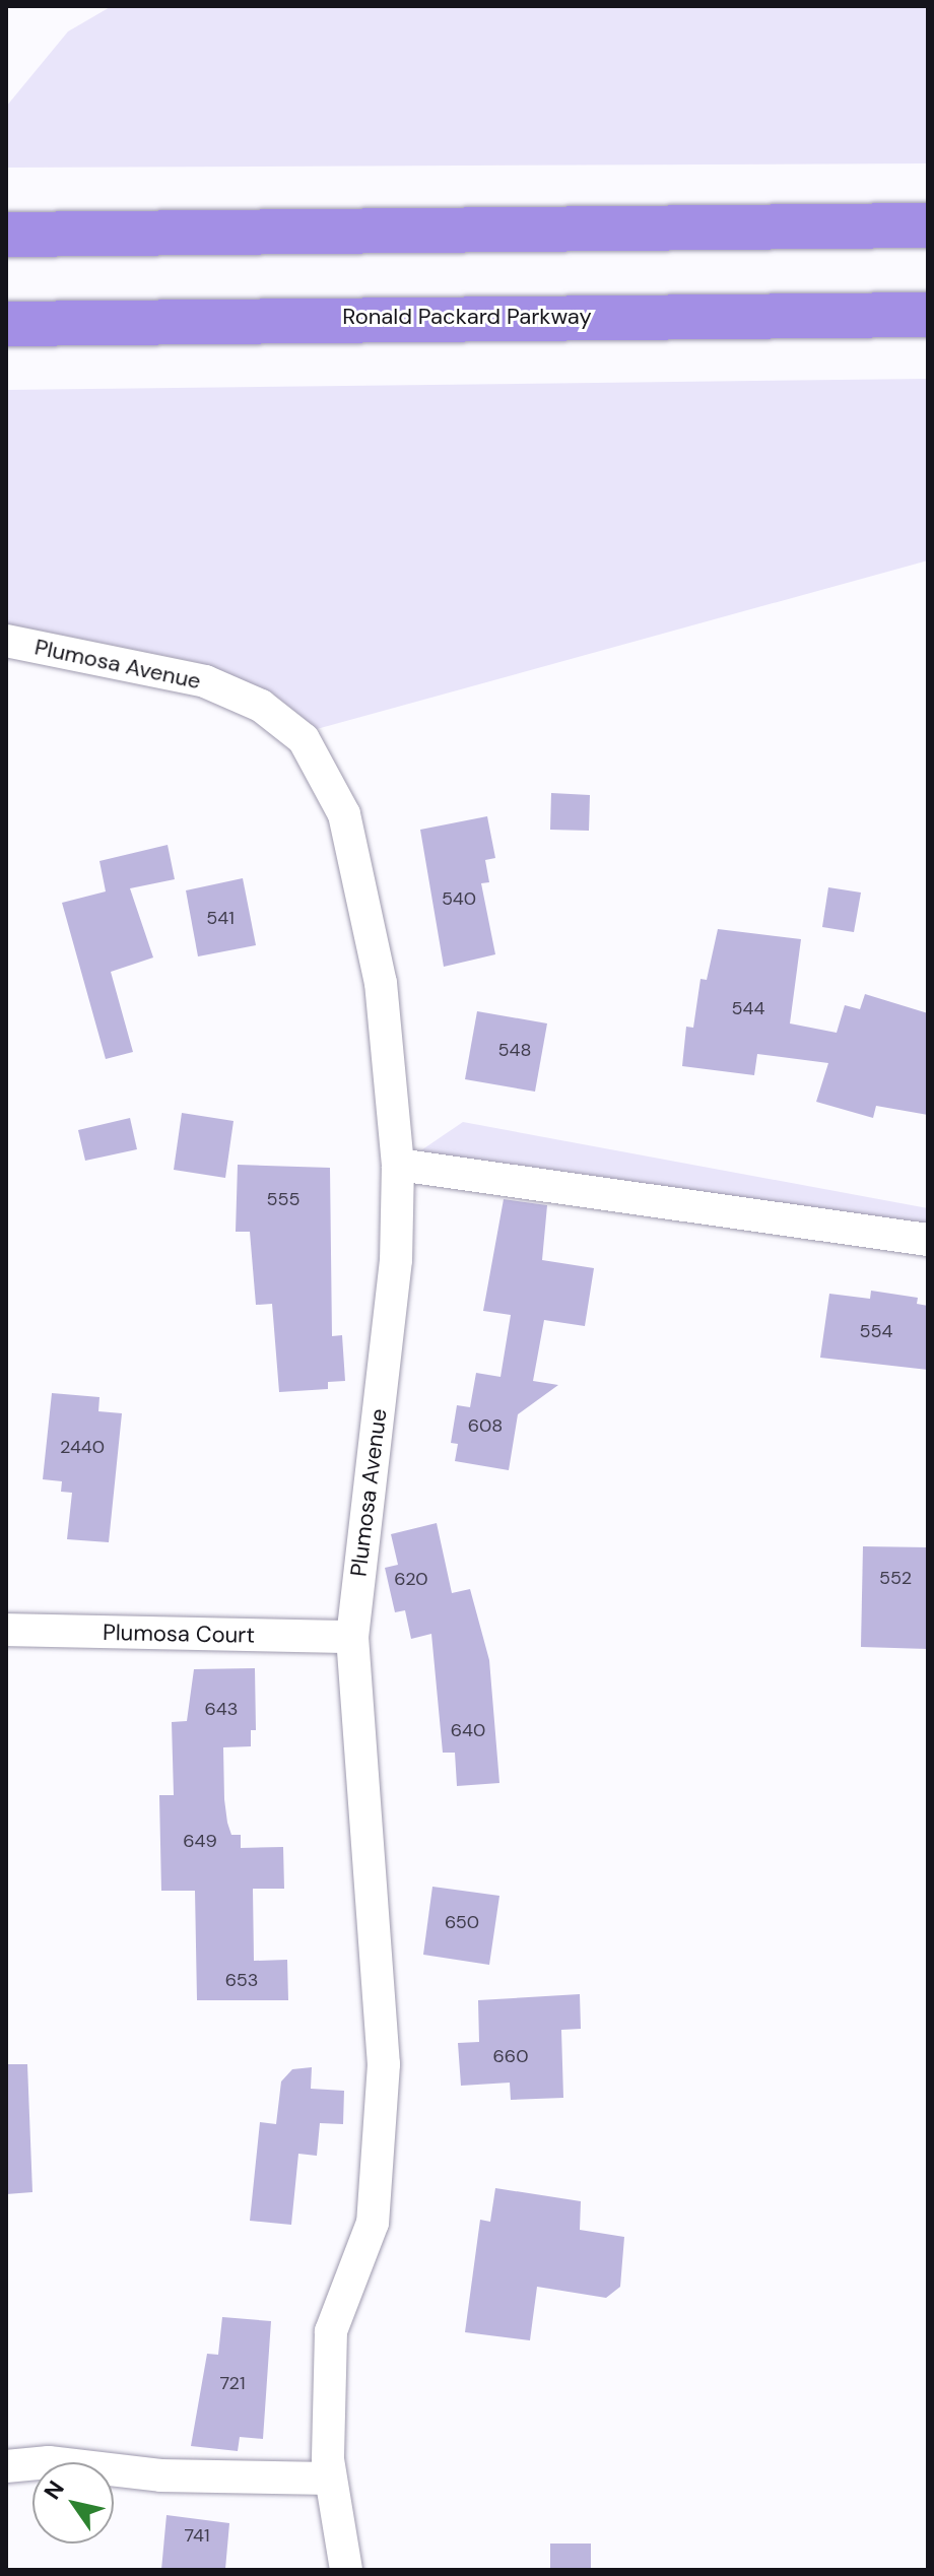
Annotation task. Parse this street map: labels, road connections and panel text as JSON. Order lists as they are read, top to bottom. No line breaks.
{"streets":{"highway":["Ronald Packard Parkway"],"street":["Plumosa Avenue","Plumosa Court"]},"crossings":[["Plumosa Avenue","Plumosa Court"]],"house_numbers":["540","541","544","548","555","554","608","2440","552","620","643","640","649","650","653","660","721","741"],"north":"top left"}
